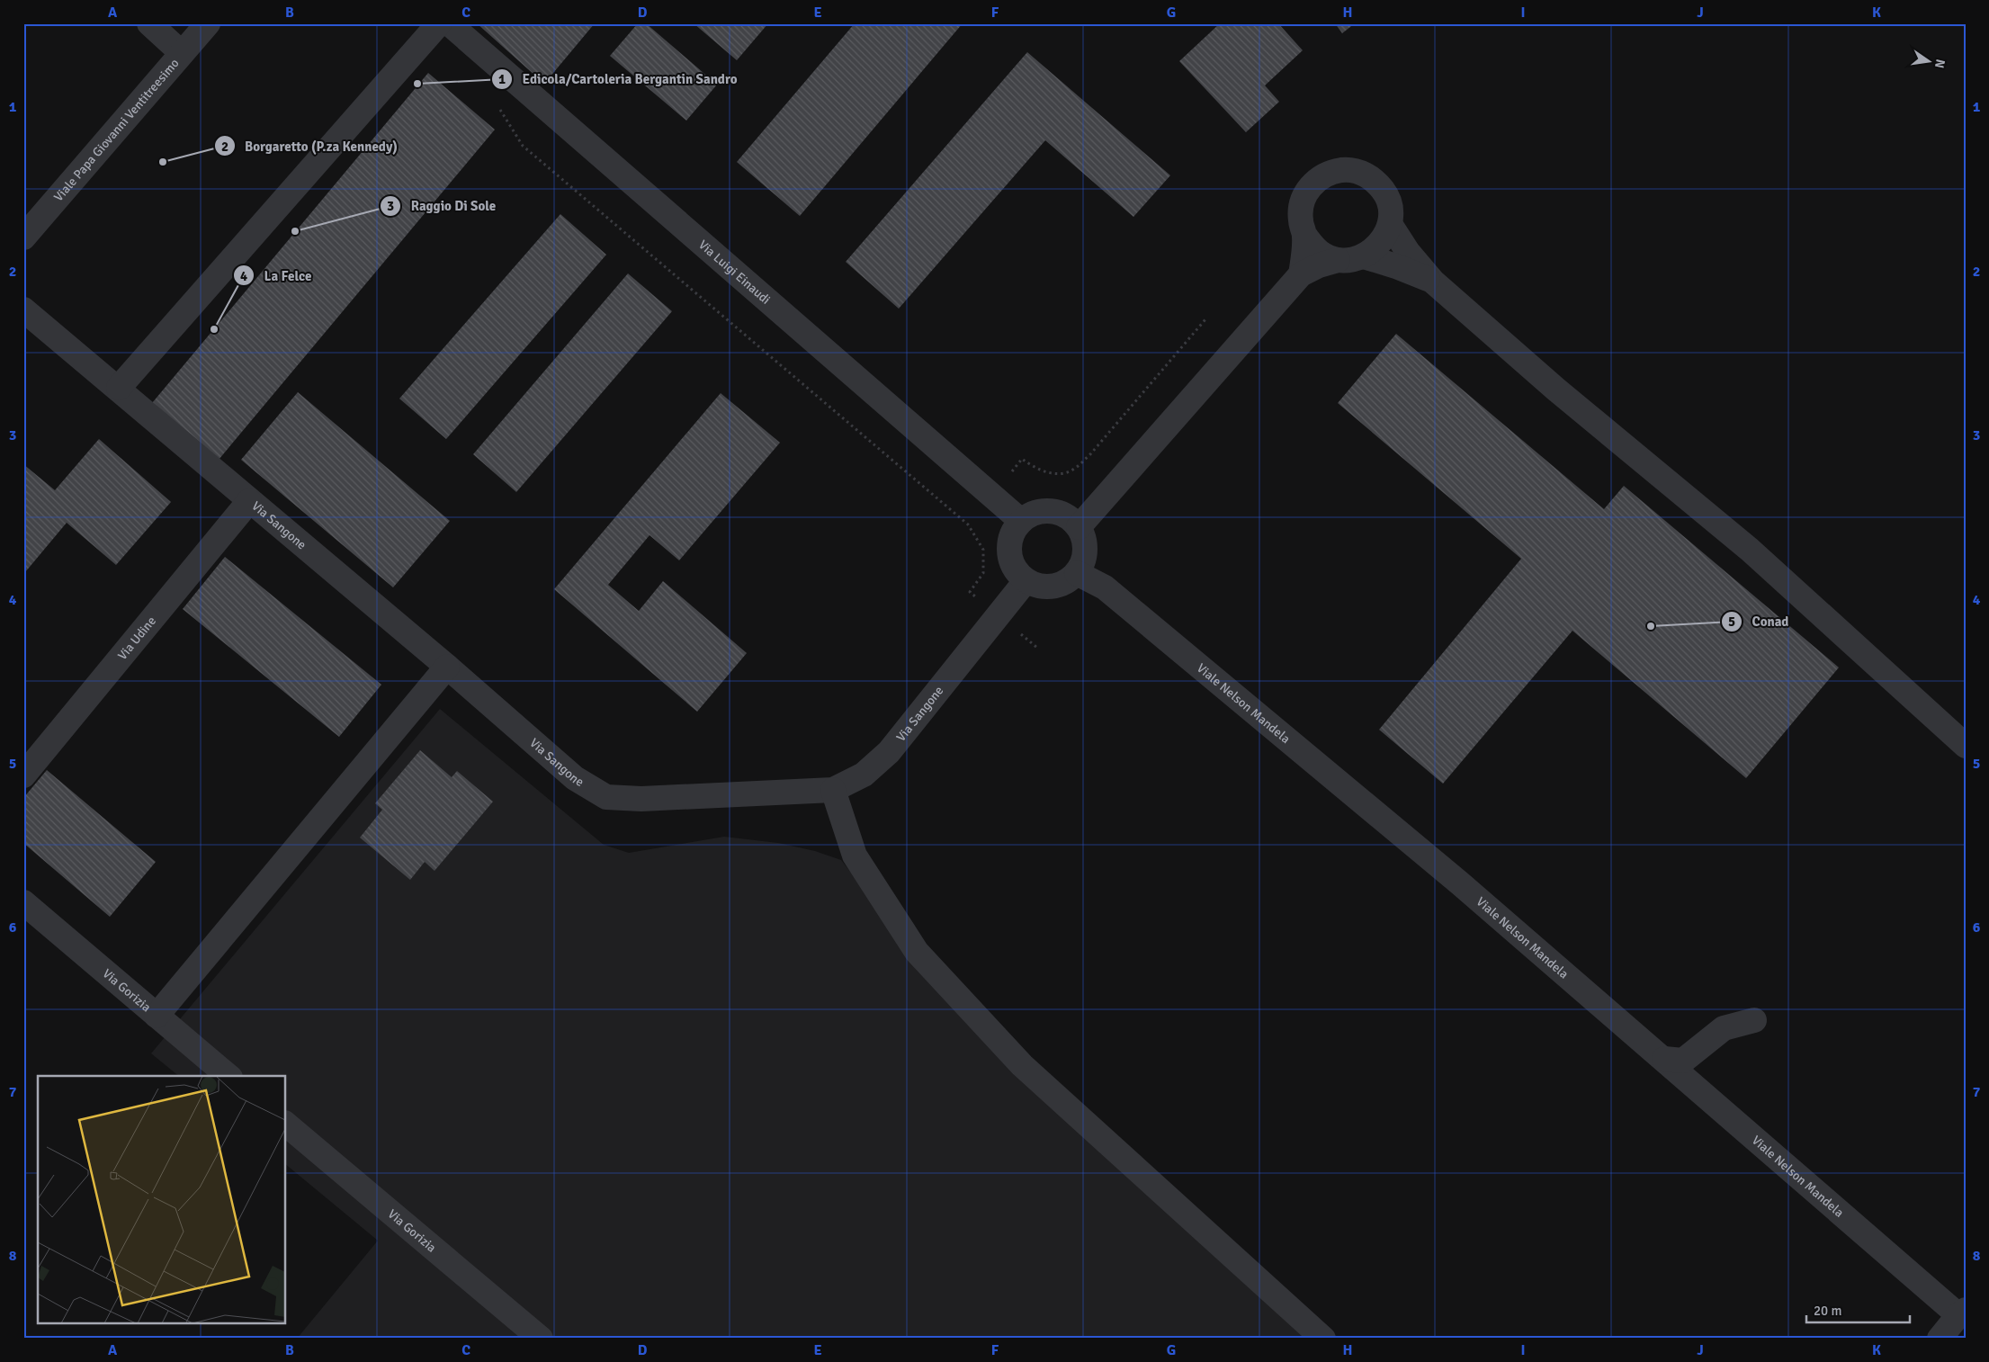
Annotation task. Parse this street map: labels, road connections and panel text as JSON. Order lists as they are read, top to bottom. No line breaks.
{"streets":{"street":["Viale Papa Giovanni Ventitreesimo","Via Luigi Einaudi","Via Sangone","Via Udine","Viale Nelson Mandela","Via Gorizia"]},"crossings":[["Via Luigi Einaudi","Via Sangone"],["Via Luigi Einaudi","Viale Nelson Mandela"],["Via Sangone","Via Udine"],["Via Sangone","Viale Nelson Mandela"]],"places":["Edicola/Cartoleria Bergantin Sandro","Borgaretto (P.za Kennedy)","Raggio Di Sole","La Felce","Conad"],"scale_bar":"20 m","north":"right","grid":{"columns":["A","B","C","D","E","F","G","H","I","J","K"],"rows":["1","2","3","4","5","6","7","8"]}}
